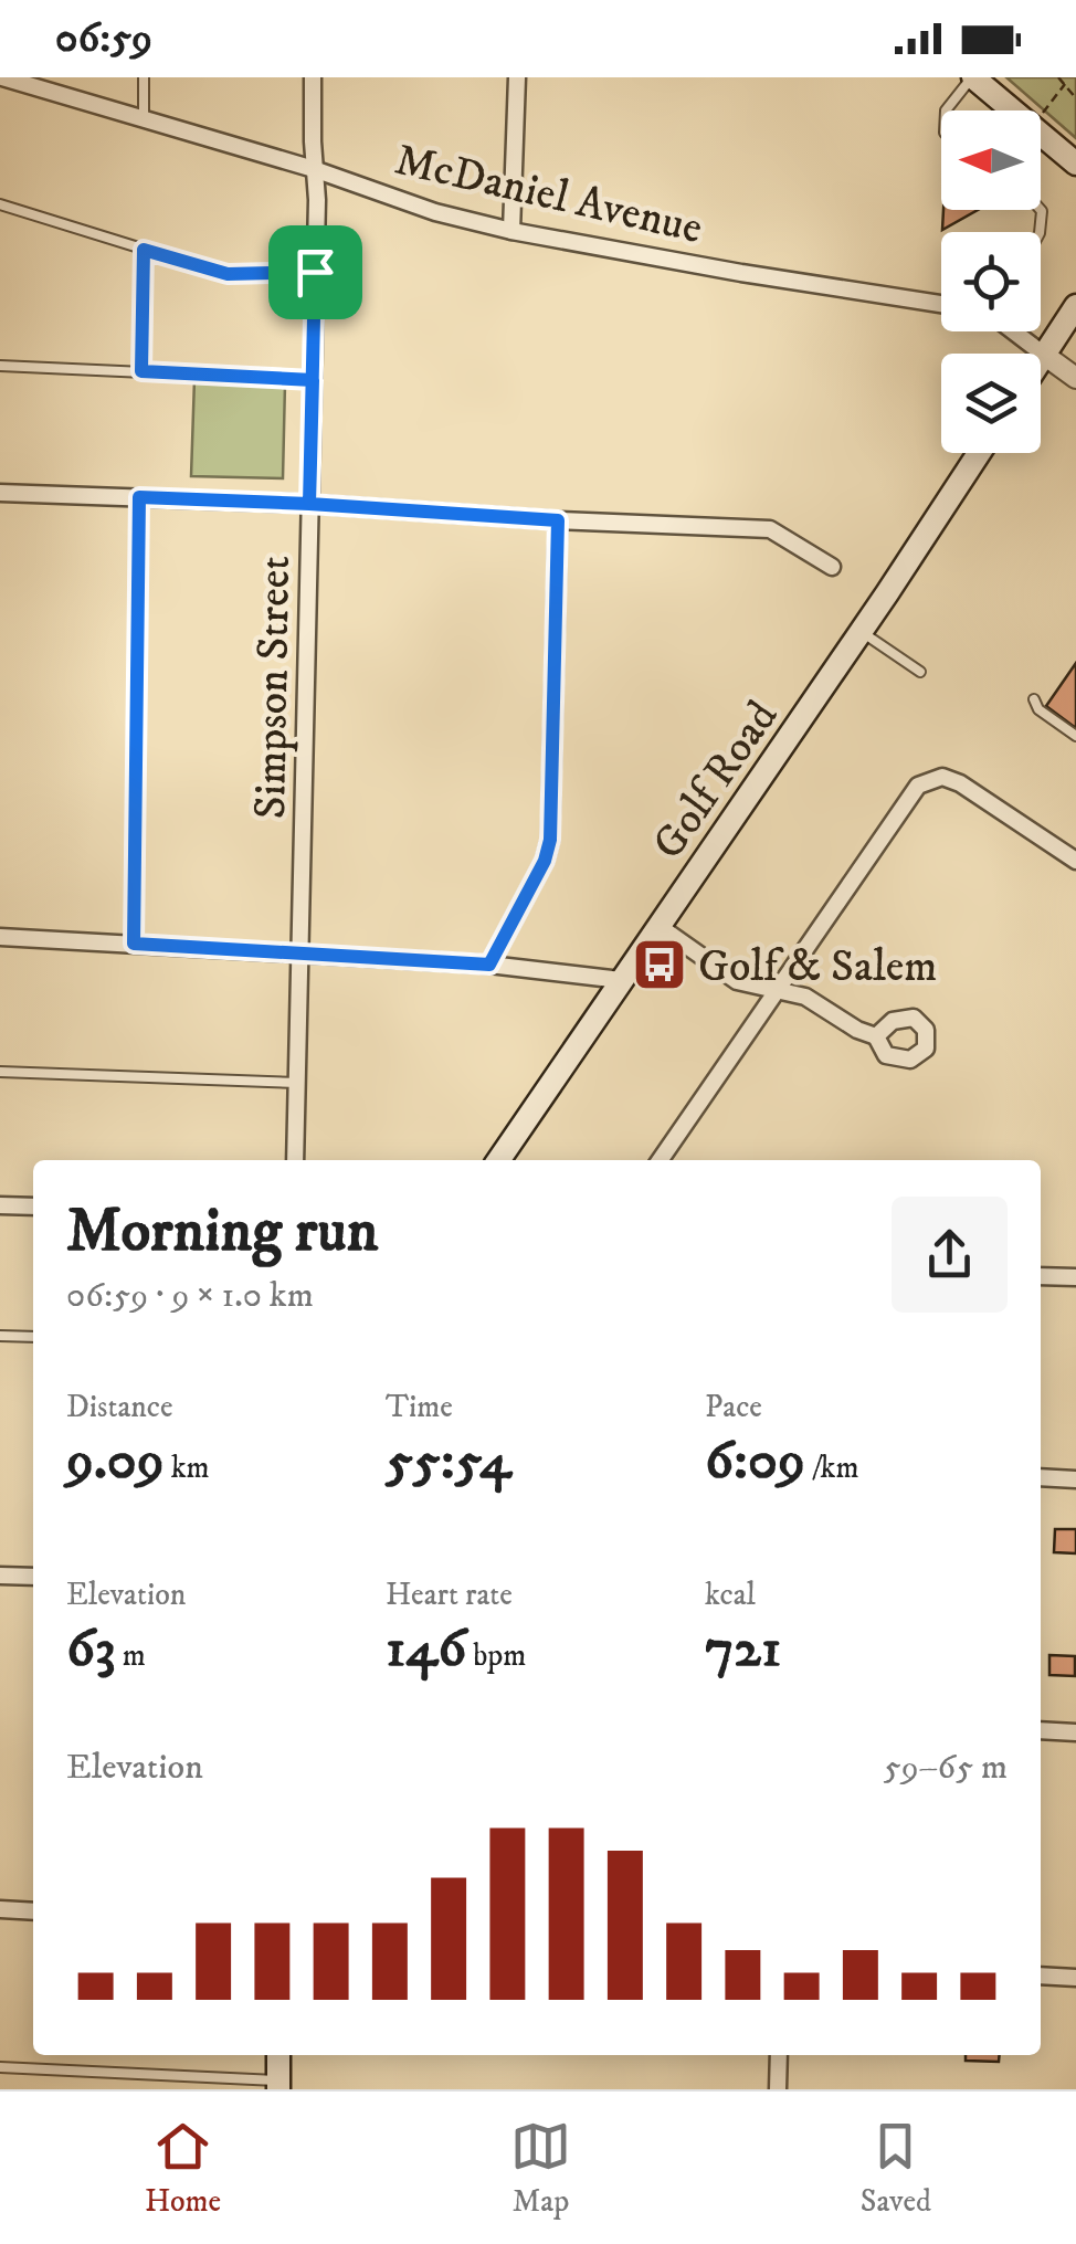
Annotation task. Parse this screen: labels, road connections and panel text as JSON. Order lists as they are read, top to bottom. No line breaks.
{"streets":{"main road":["Golf Road"],"street":["McDaniel Avenue","Simpson Street"]},"crossings":[["McDaniel Avenue","Simpson Street"]],"places":{"bus stop":["Golf & Salem"]},"north":"left","page":{"status":"06:59","heading":["Morning run","06:59 · 9 × 1.0 km"],"stats":[["Distance","9.09 km"],["Time","55:54"],["Pace","6:09 /km"],["Elevation","63 m"],["Heart rate","146 bpm"],["kcal","721"]],"chart":["Elevation","59–65 m"],"tabs":["Home","Map","Saved"]}}
